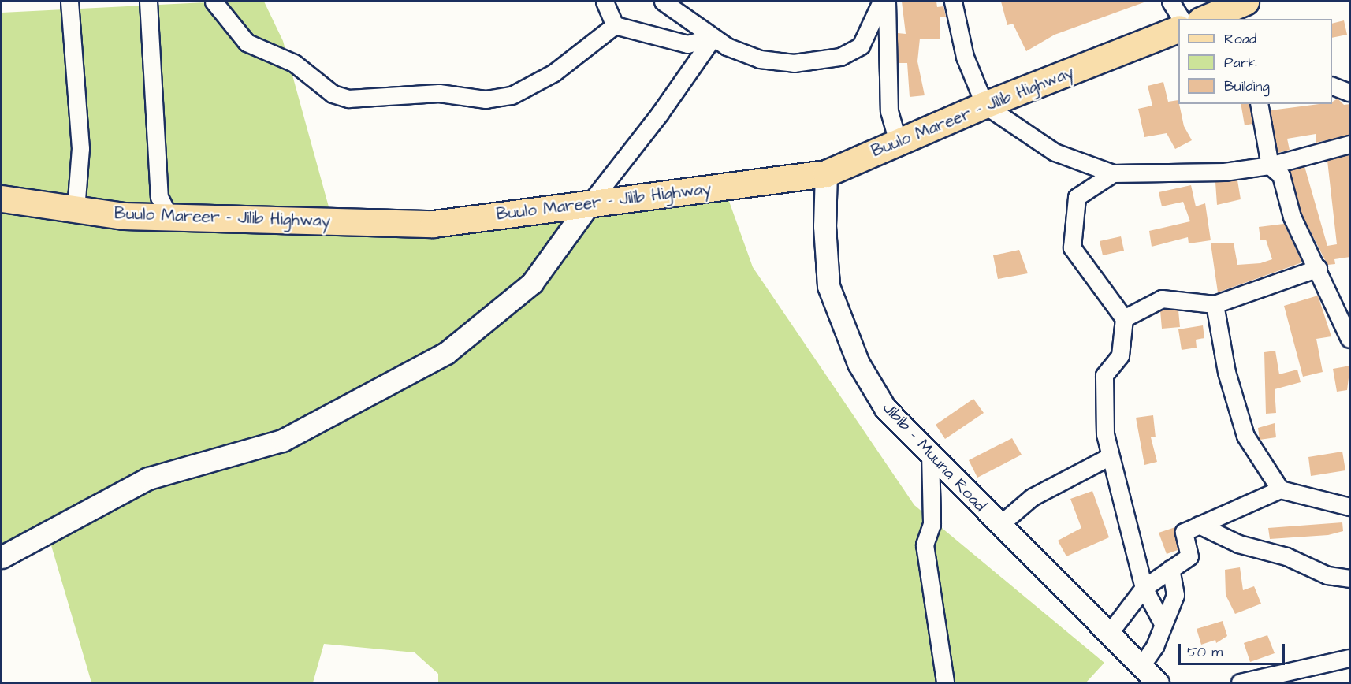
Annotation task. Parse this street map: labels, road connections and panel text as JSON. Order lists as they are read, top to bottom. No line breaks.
{"streets":{"main road":["Buulo Mareer - Jilib Highway"],"street":["Jibib - Muuna Road"]},"crossings":[["Buulo Mareer - Jilib Highway","Jibib - Muuna Road"]],"legend":["Road","Park","Building"],"scale_bar":"50 m"}
